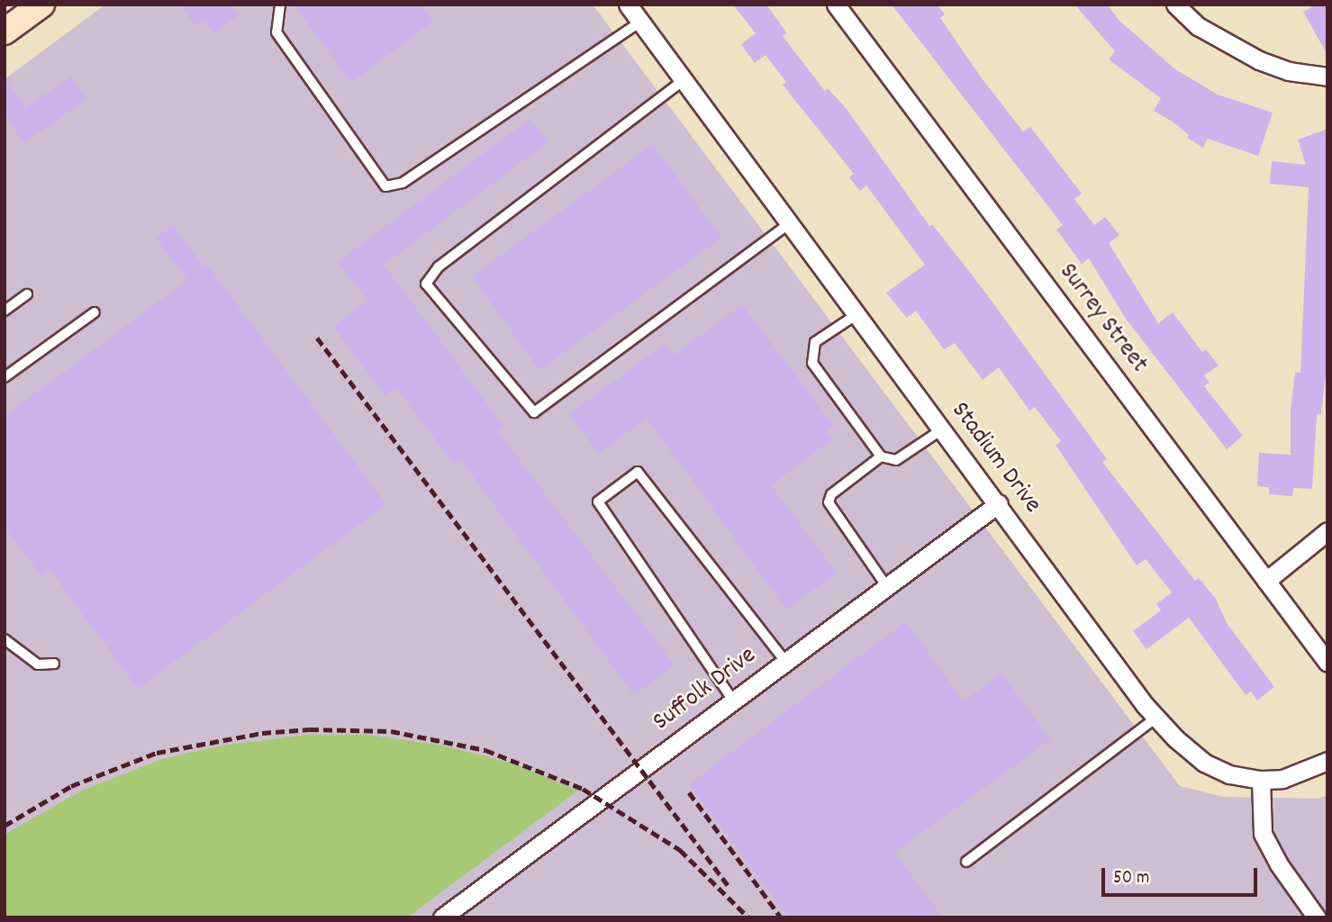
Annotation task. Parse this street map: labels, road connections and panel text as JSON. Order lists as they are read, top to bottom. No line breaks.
{"streets":{"street":["Surrey Street","Stadium Drive","Suffolk Drive"]},"crossings":[["Stadium Drive","Suffolk Drive"]],"scale_bar":"50 m"}
